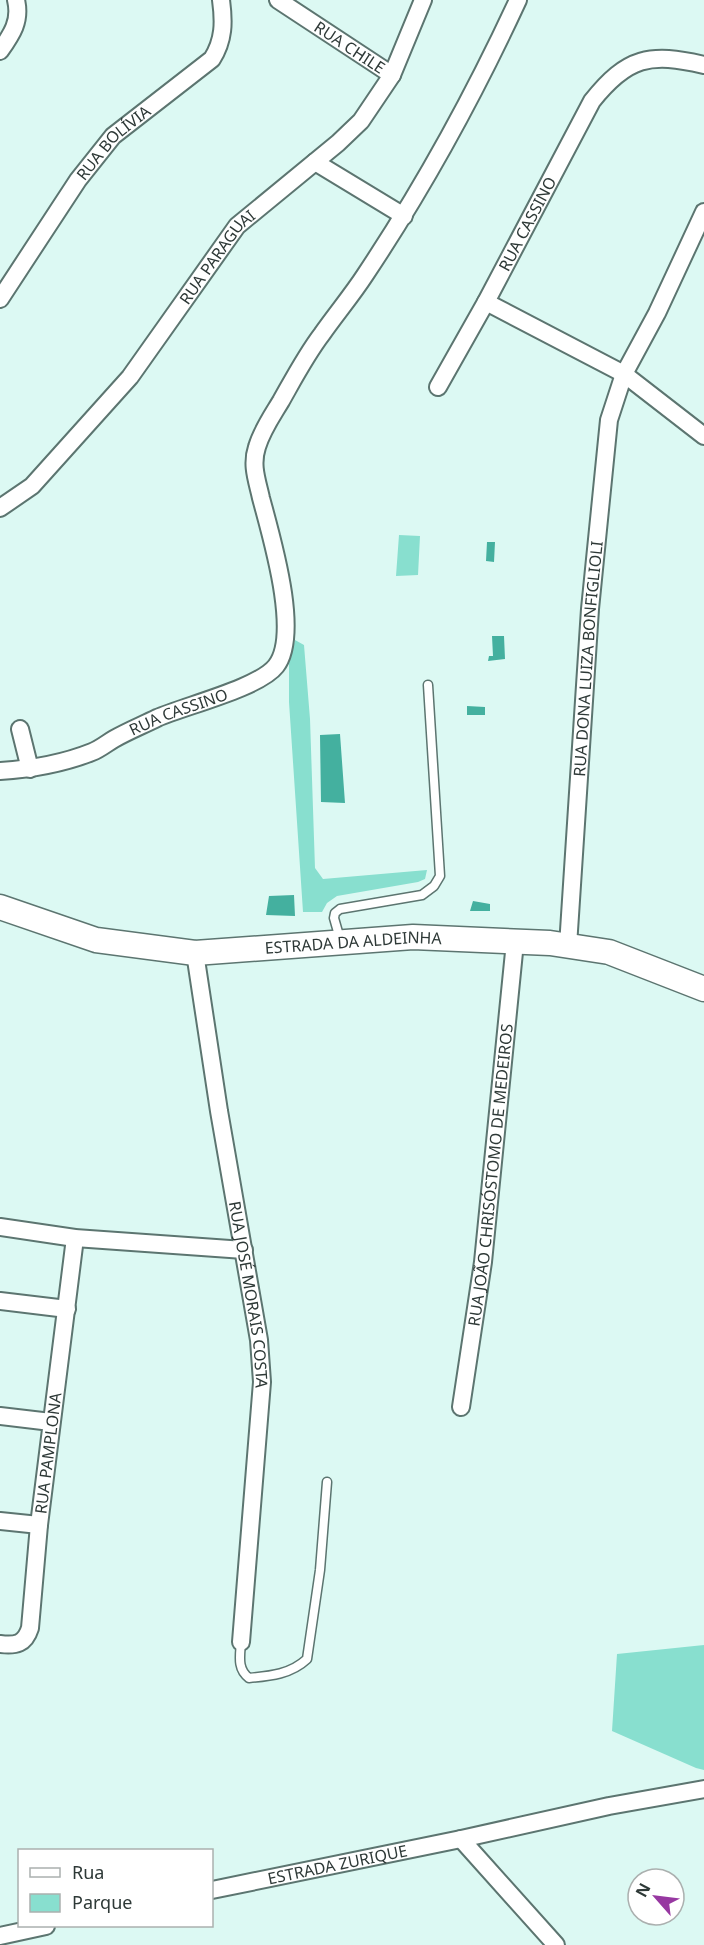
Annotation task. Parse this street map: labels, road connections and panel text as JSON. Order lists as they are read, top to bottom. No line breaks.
{"streets":{"street":["RUA CHILE","RUA BOLÍVIA","RUA CASSINO","RUA PARAGUAI","RUA DONA LUIZA BONFIGLIOLI","ESTRADA DA ALDEINHA","RUA JOÃO CHRISÓSTOMO DE MEDEIROS","RUA JOSÉ MORAIS COSTA","RUA PAMPLONA","ESTRADA ZURIQUE"]},"crossings":[["RUA CHILE","RUA PARAGUAI"],["RUA DONA LUIZA BONFIGLIOLI","ESTRADA DA ALDEINHA"],["ESTRADA DA ALDEINHA","RUA JOÃO CHRISÓSTOMO DE MEDEIROS"],["ESTRADA DA ALDEINHA","RUA JOSÉ MORAIS COSTA"]],"legend":["Rua","Parque"],"north":"top left"}
